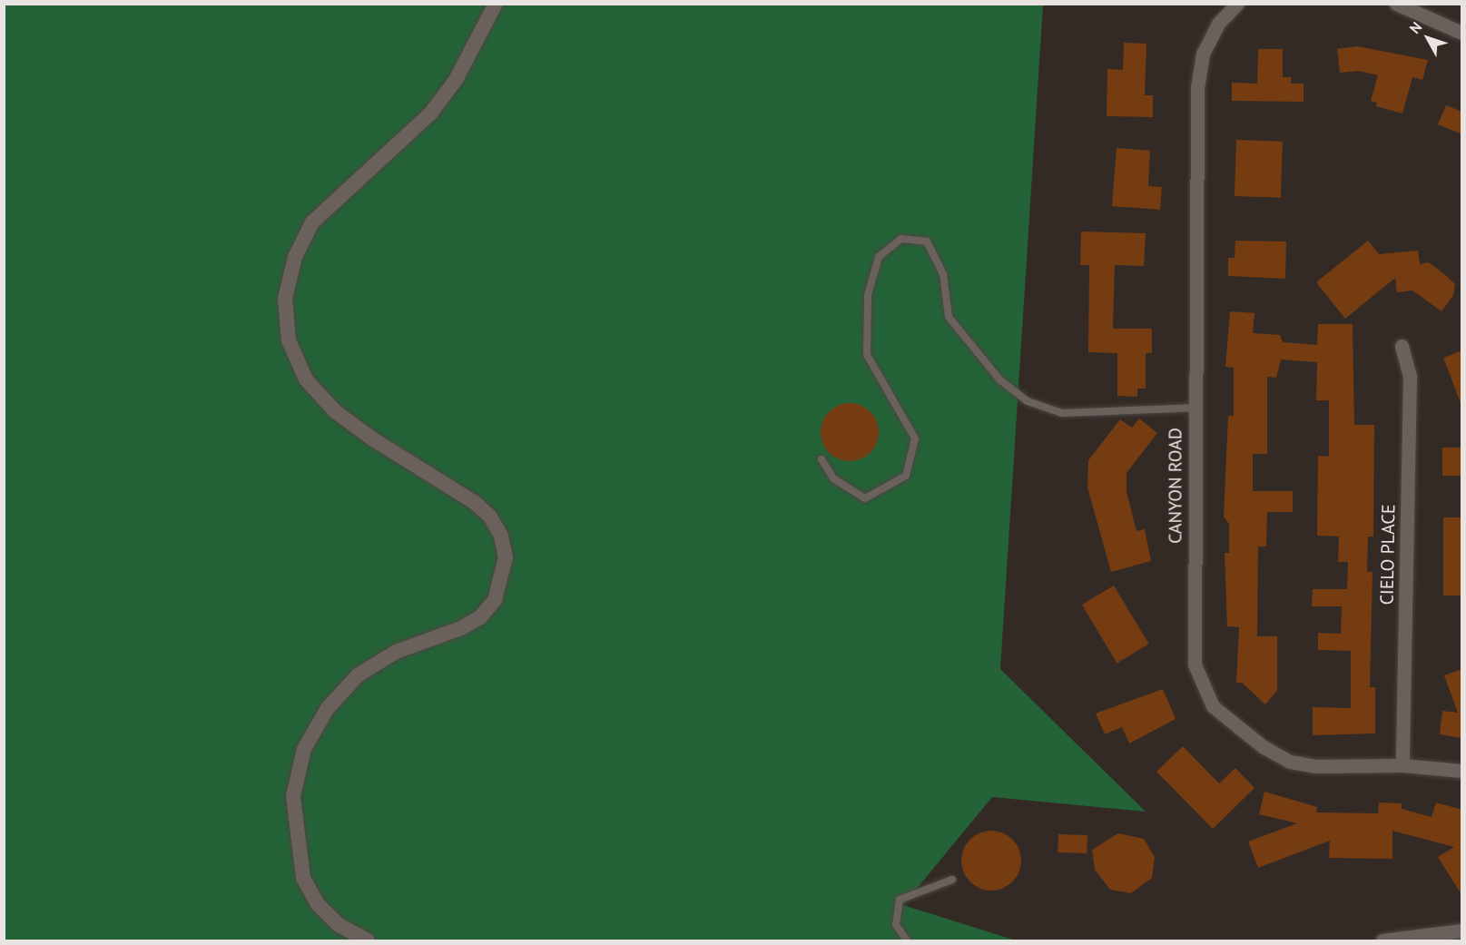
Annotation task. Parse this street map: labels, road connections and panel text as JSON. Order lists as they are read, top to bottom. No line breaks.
{"streets":{"street":["CANYON ROAD","CIELO PLACE"]},"crossings":[["CANYON ROAD","CIELO PLACE"]],"north":"top left"}
